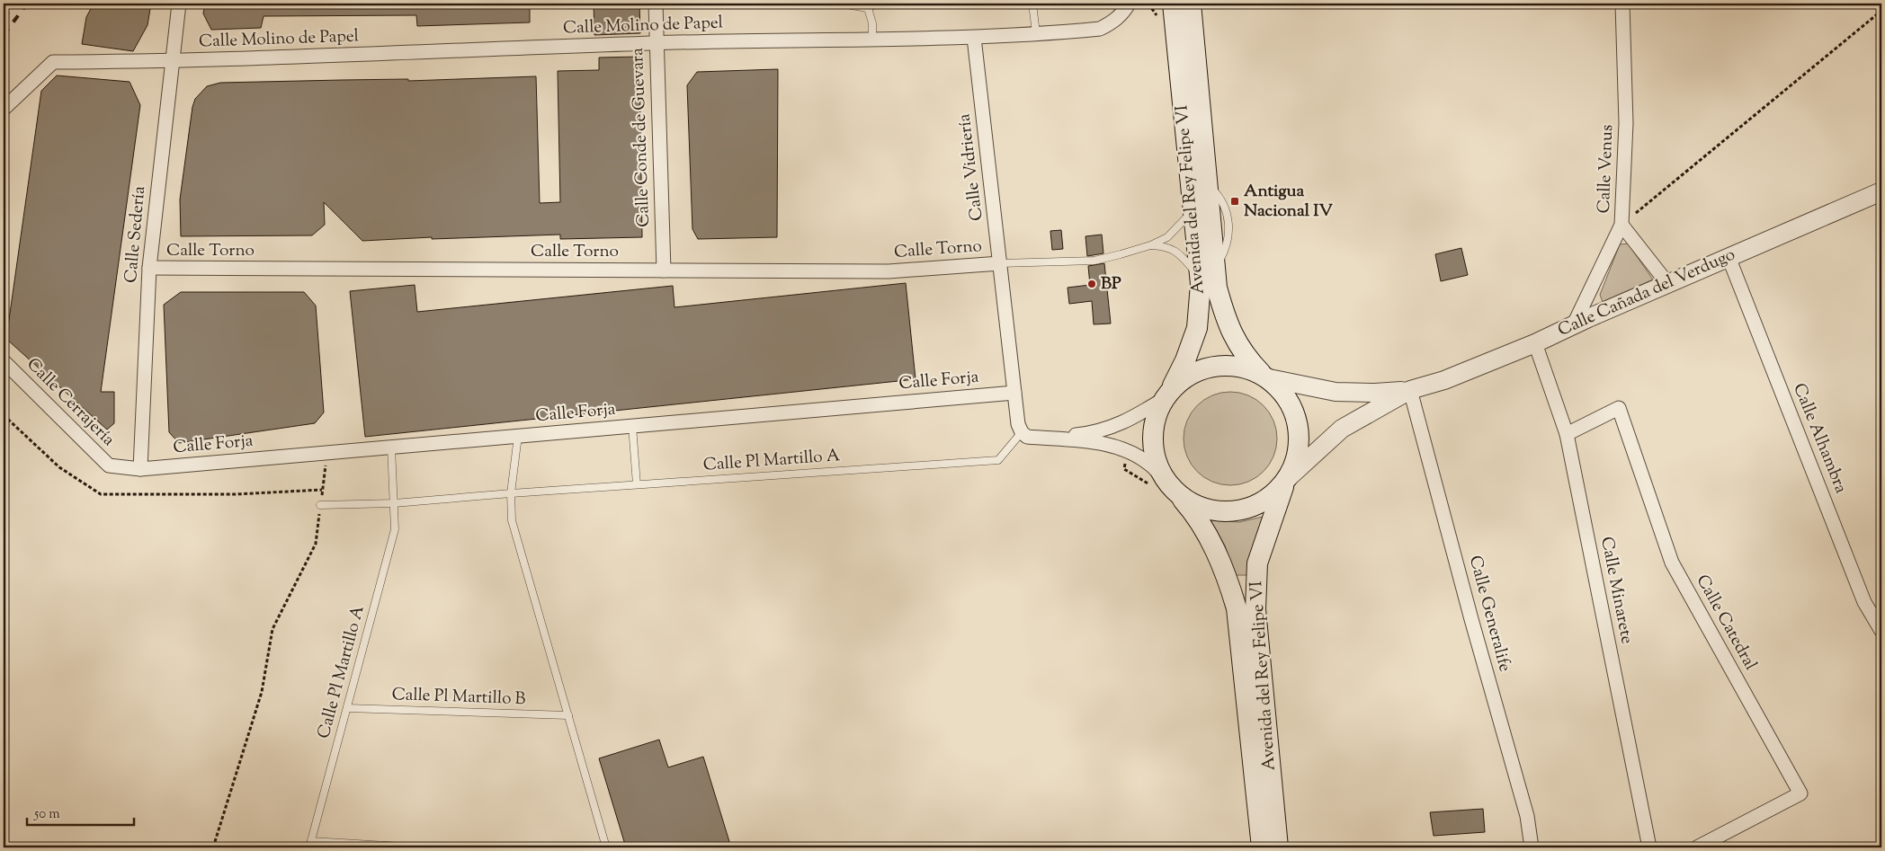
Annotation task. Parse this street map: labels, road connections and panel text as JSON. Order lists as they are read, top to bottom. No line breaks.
{"streets":{"main road":["Avenida del Rey Felipe VI"],"street":["Calle Molino de Papel","Calle Conde de Guevara","Calle Vidriería","Calle Venus","Calle Sedería","Calle Torno","Calle Cañada del Verdugo","Calle Forja","Calle Cerrajería","Calle Alhambra","Calle Minarete","Calle Generalife","Calle Catedral"],"lane":["Calle Pl Martillo A","Calle Pl Martillo B"]},"crossings":[["Calle Molino de Papel","Calle Conde de Guevara"],["Calle Molino de Papel","Calle Vidriería"],["Calle Molino de Papel","Calle Sedería"],["Calle Conde de Guevara","Calle Torno"],["Calle Vidriería","Calle Torno"],["Calle Vidriería","Calle Forja"],["Calle Vidriería","Calle Pl Martillo A"],["Calle Venus","Calle Cañada del Verdugo"],["Calle Sedería","Calle Torno"],["Calle Sedería","Calle Forja"],["Calle Sedería","Calle Cerrajería"],["Calle Cañada del Verdugo","Calle Alhambra"],["Calle Cañada del Verdugo","Calle Minarete"],["Calle Cañada del Verdugo","Calle Generalife"],["Calle Forja","Calle Cerrajería"],["Calle Forja","Calle Pl Martillo A"],["Calle Pl Martillo A","Calle Pl Martillo B"],["Calle Minarete","Calle Catedral"]],"places":{"transit":["Antigua Nacional IV"],"other":["BP"]},"scale_bar":"50 m"}
